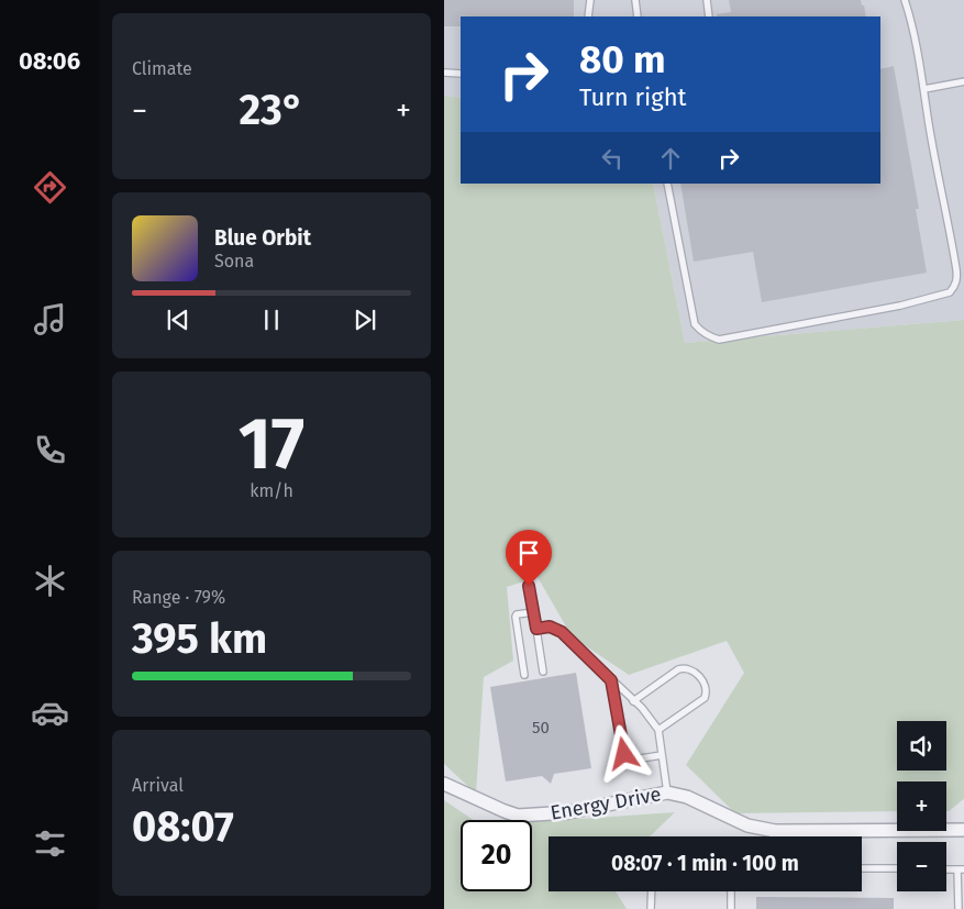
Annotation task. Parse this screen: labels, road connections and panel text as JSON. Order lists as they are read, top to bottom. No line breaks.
{"streets":{"street":["Energy Drive"]},"house_numbers":["50"],"page":{"tabs":"08:06","tile":["Climate",["17","km/h"],["Range · 79%","395 km"],["Arrival","08:07"]],"turn":["80 m","Turn right"],"heat":["−","23°","+"],"song":["Blue Orbit","Sona"],"map_buttons":["+","−"],"limit":"20","trip":"08:07 · 1 min · 100 m"}}
